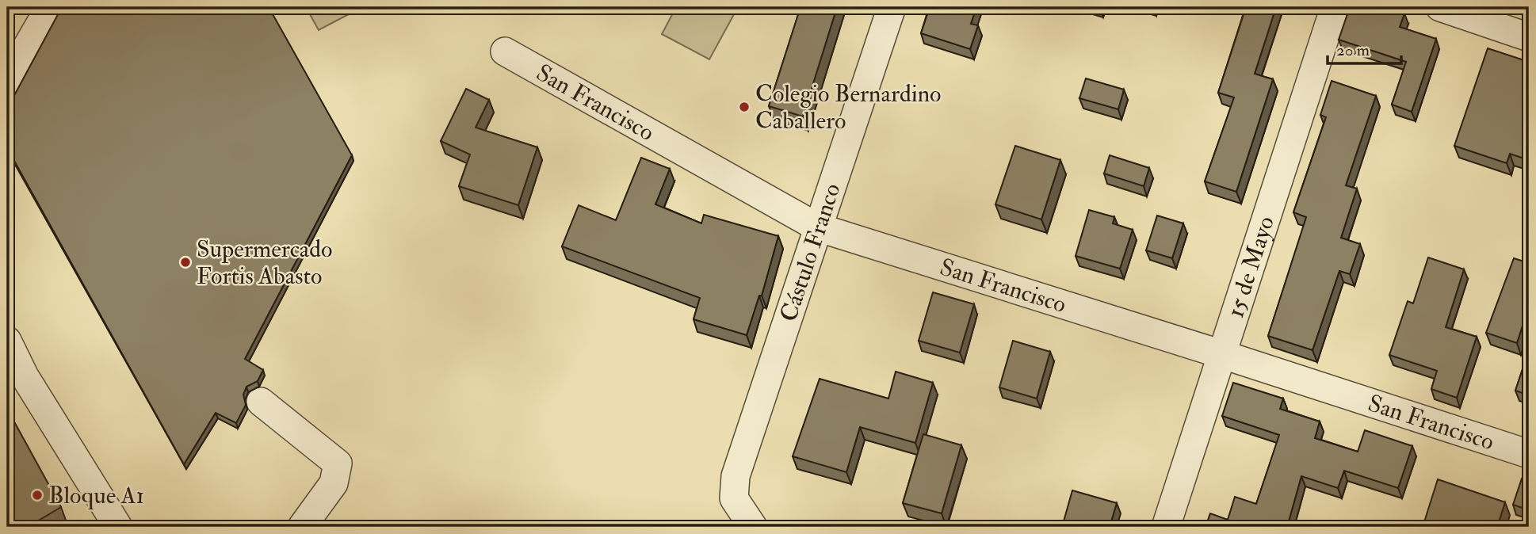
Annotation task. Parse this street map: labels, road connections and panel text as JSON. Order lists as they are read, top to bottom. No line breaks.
{"streets":{"street":["San Francisco","Cástulo Franco","15 de Mayo"]},"crossings":[["San Francisco","Cástulo Franco"],["San Francisco","15 de Mayo"]],"places":["Colegio Bernardino Caballero","Supermercado Fortis Abasto","Bloque A1"],"scale_bar":"20 m"}
